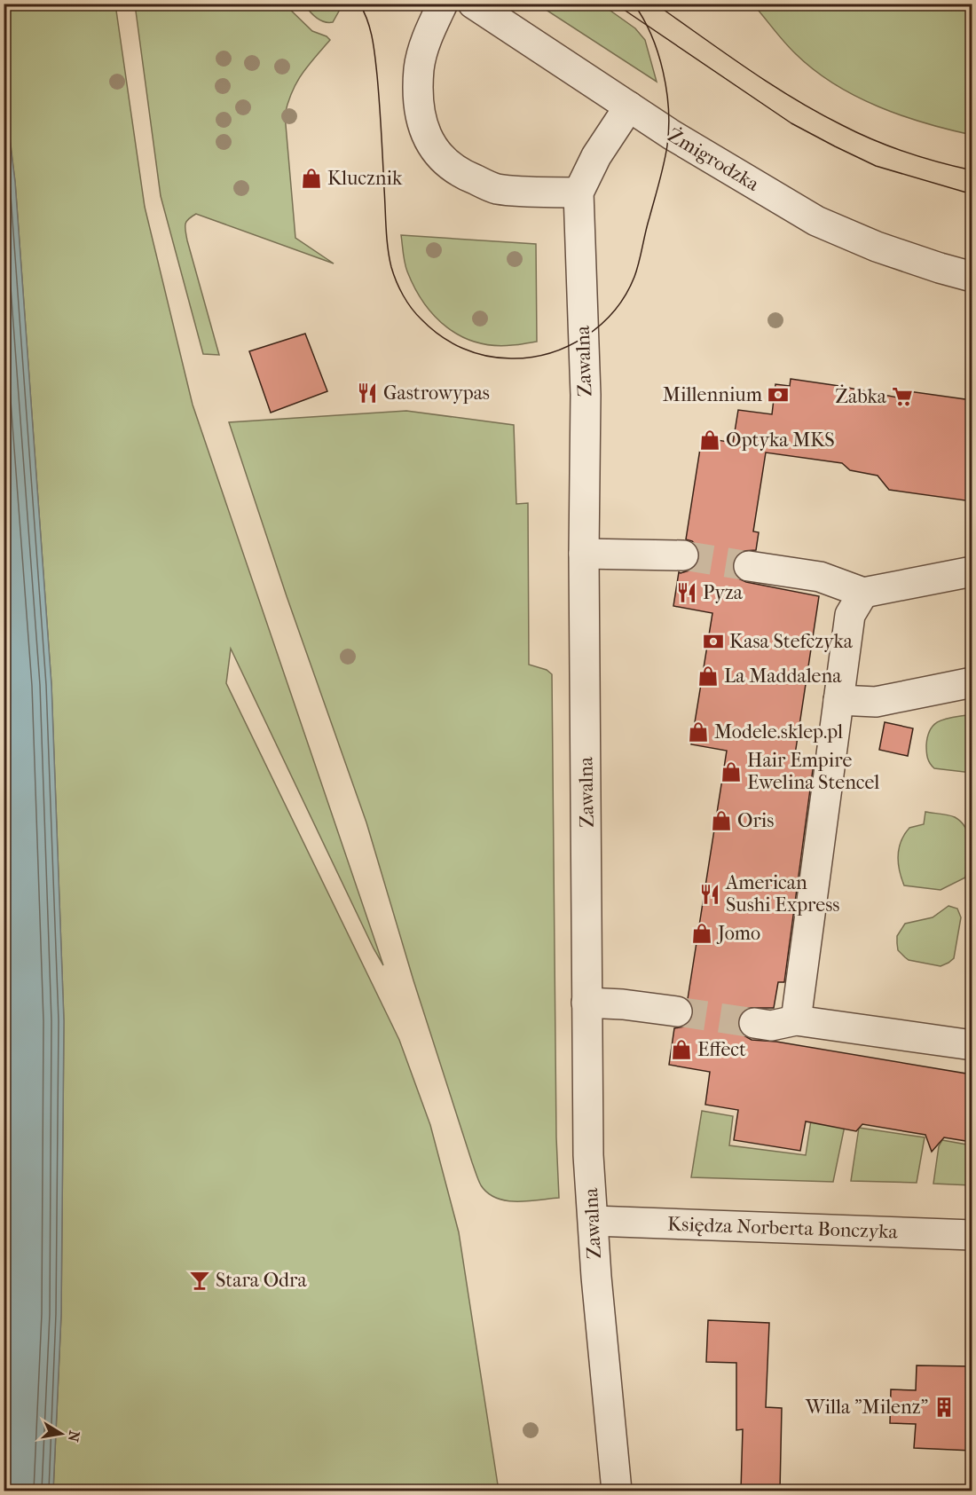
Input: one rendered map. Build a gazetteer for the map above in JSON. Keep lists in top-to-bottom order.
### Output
{
  "streets": {
    "street": ["Żmigrodzka", "Zawalna", "Księdza Norberta Bonczyka"]
  },
  "crossings": [
    ["Żmigrodzka", "Zawalna"],
    ["Zawalna", "Księdza Norberta Bonczyka"]
  ],
  "places": {
    "shop": [
      "Klucznik",
      "Optyka MKS",
      "La Maddalena",
      "Modele.sklep.pl",
      "Hair Empire Ewelina Stencel",
      "Oris",
      "Jomo",
      "Effect"
    ],
    "restaurant": ["Gastrowypas", "Pyza", "American Sushi Express"],
    "bank": ["Millennium", "Kasa Stefczyka"],
    "supermarket": ["Żabka"],
    "bar": ["Stara Odra"],
    "building": ["Willa \"Milenz\""]
  },
  "north": "right"
}
